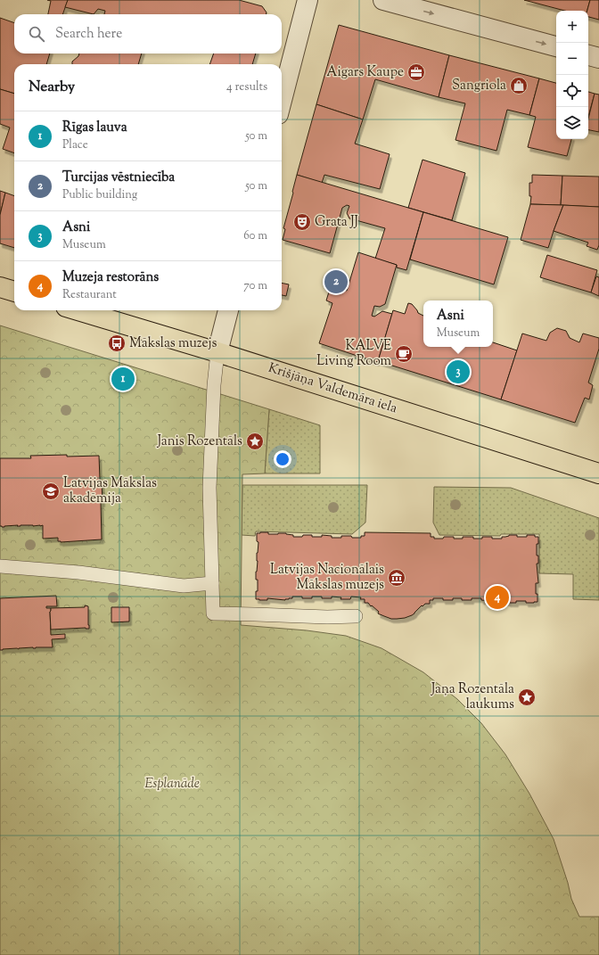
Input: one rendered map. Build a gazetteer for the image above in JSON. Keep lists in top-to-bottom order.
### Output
{
  "streets": {
    "main road": ["Krišjāņa Valdemāra iela"]
  },
  "parks": ["Esplanāde"],
  "places": {
    "office": ["Aigars Kaupe"],
    "shop": ["Sangriola"],
    "theatre": ["Grata JJ"],
    "bus stop": ["Mākslas muzejs"],
    "cafe": ["KALVE Living Room"],
    "place": ["Janis Rozentāls", "Jaņa Rozentāla laukums"],
    "school or university": ["Latvijas Mākslas akadēmija"],
    "museum": ["Latvijas Nacionālais Mākslas muzejs"]
  },
  "page": {
    "map_buttons": ["+", "−"],
    "search": "Search here",
    "heading": ["Nearby", "4 results"],
    "list": [
      {
        "mark": "1",
        "name": "Rīgas lauva",
        "note": "Place",
        "value": "50 m"
      },
      {
        "mark": "2",
        "name": "Turcijas vēstniecība",
        "note": "Public building",
        "value": "50 m"
      },
      {
        "mark": "3",
        "name": "Asni",
        "note": "Museum",
        "value": "60 m"
      },
      {
        "mark": "4",
        "name": "Muzeja restorāns",
        "note": "Restaurant",
        "value": "70 m"
      }
    ],
    "pins": [
      "2",
      "3",
      "1",
      "4"
    ],
    "popup": ["Asni", "Museum"]
  }
}
